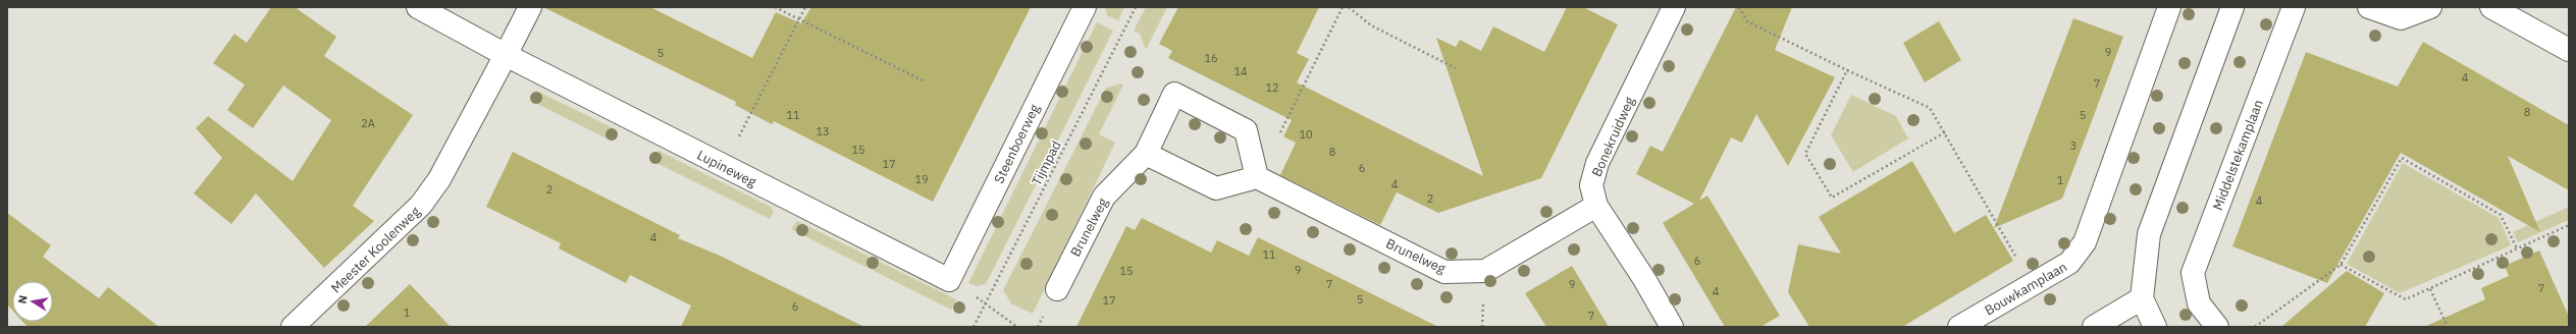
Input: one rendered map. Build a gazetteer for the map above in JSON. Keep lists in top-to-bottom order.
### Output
{
  "streets": {
    "street": [
      "Bonekruidweg",
      "Steenboerweg",
      "Middelstekamplaan",
      "Lupineweg",
      "Brunelweg",
      "Meester Koolenweg",
      "Bouwkamplaan"
    ],
    "path": ["Tijmpad"]
  },
  "crossings": [
    ["Bonekruidweg", "Brunelweg"],
    ["Steenboerweg", "Lupineweg"],
    ["Lupineweg", "Meester Koolenweg"]
  ],
  "house_numbers": [
    "9",
    "5",
    "16",
    "14",
    "4",
    "7",
    "12",
    "8",
    "11",
    "5",
    "2A",
    "13",
    "10",
    "3",
    "15",
    "8",
    "17",
    "6",
    "19",
    "1",
    "4",
    "2",
    "2",
    "4",
    "4",
    "11",
    "6",
    "9",
    "15",
    "7",
    "9",
    "7",
    "4",
    "5",
    "17",
    "6",
    "1",
    "7"
  ],
  "north": "left"
}
